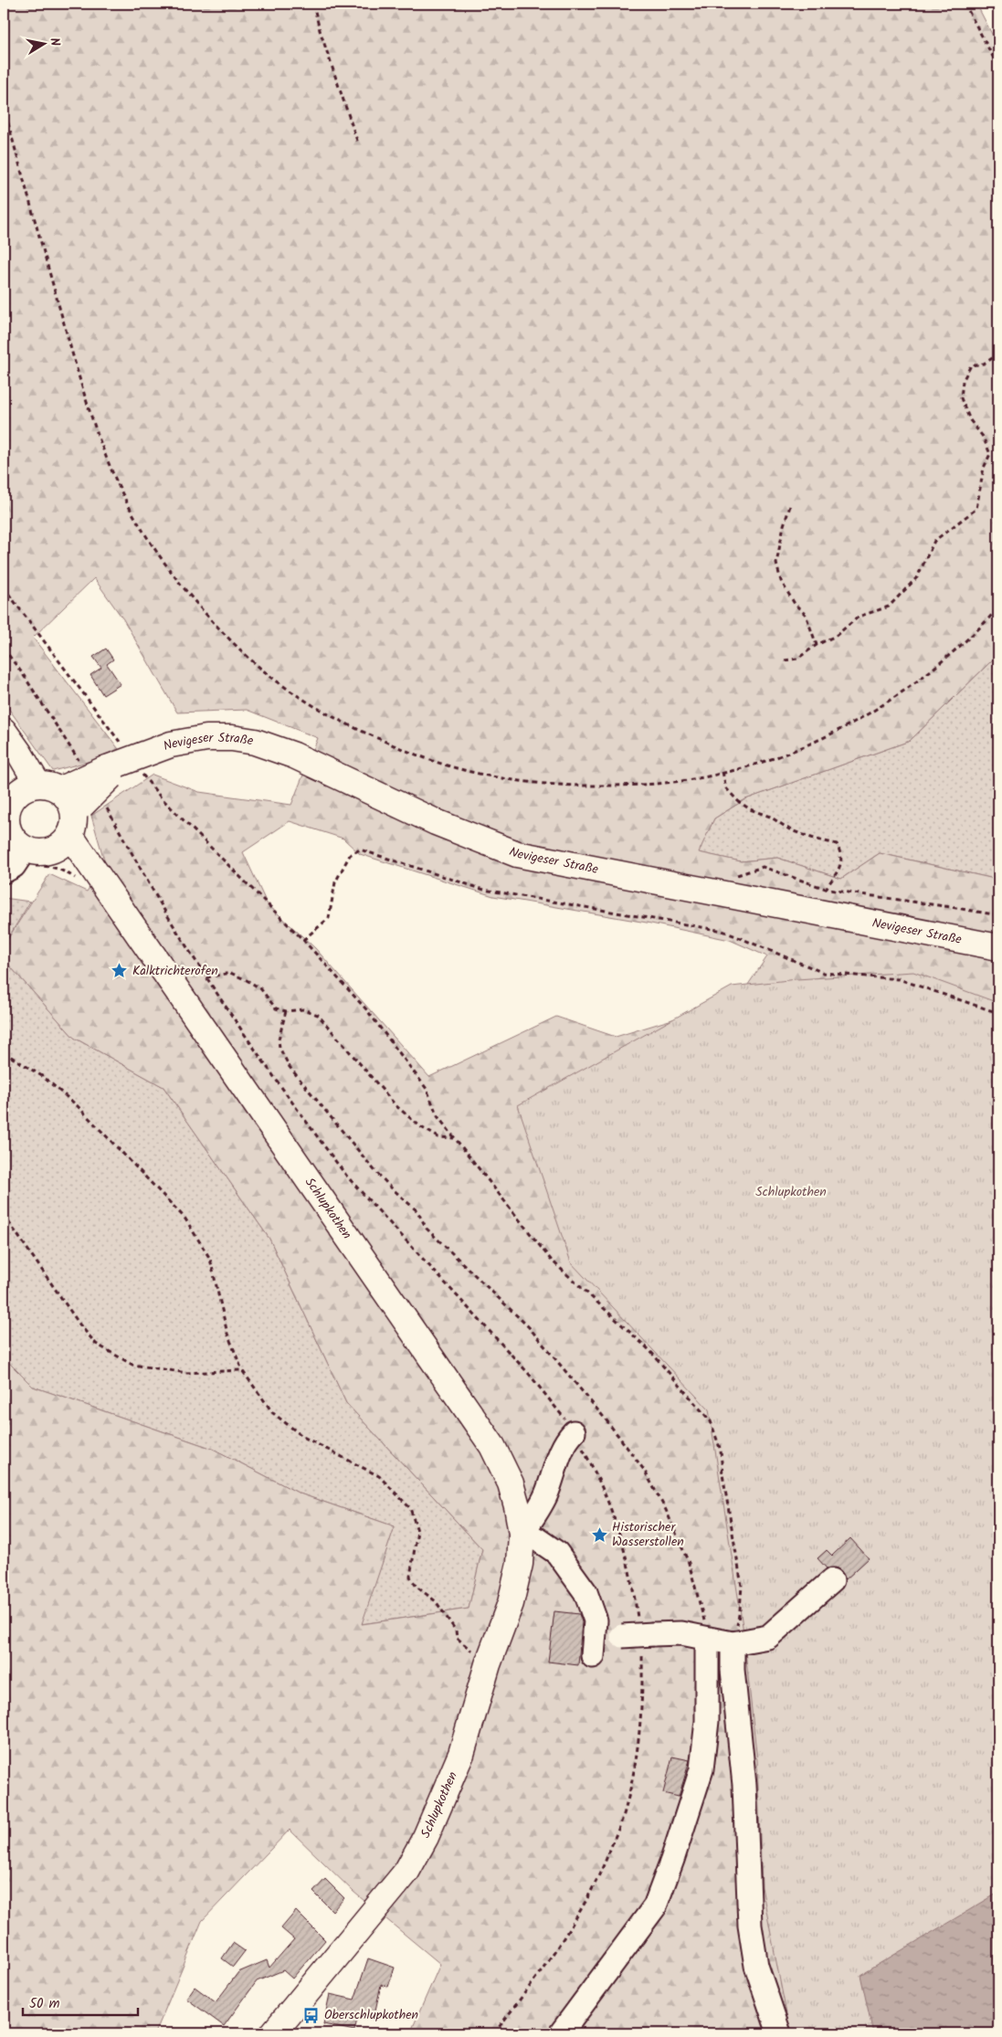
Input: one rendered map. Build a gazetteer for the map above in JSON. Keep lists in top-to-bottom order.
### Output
{
  "streets": {
    "main road": ["Nevigeser Straße", "Schlupkothen"]
  },
  "crossings": [
    ["Nevigeser Straße", "Schlupkothen"]
  ],
  "parks": ["Schlupkothen"],
  "places": {
    "place": ["Kalktrichterofen", "Historischer Wasserstollen"],
    "bus stop": ["Oberschlupkothen"]
  },
  "scale_bar": "50 m",
  "north": "right"
}
